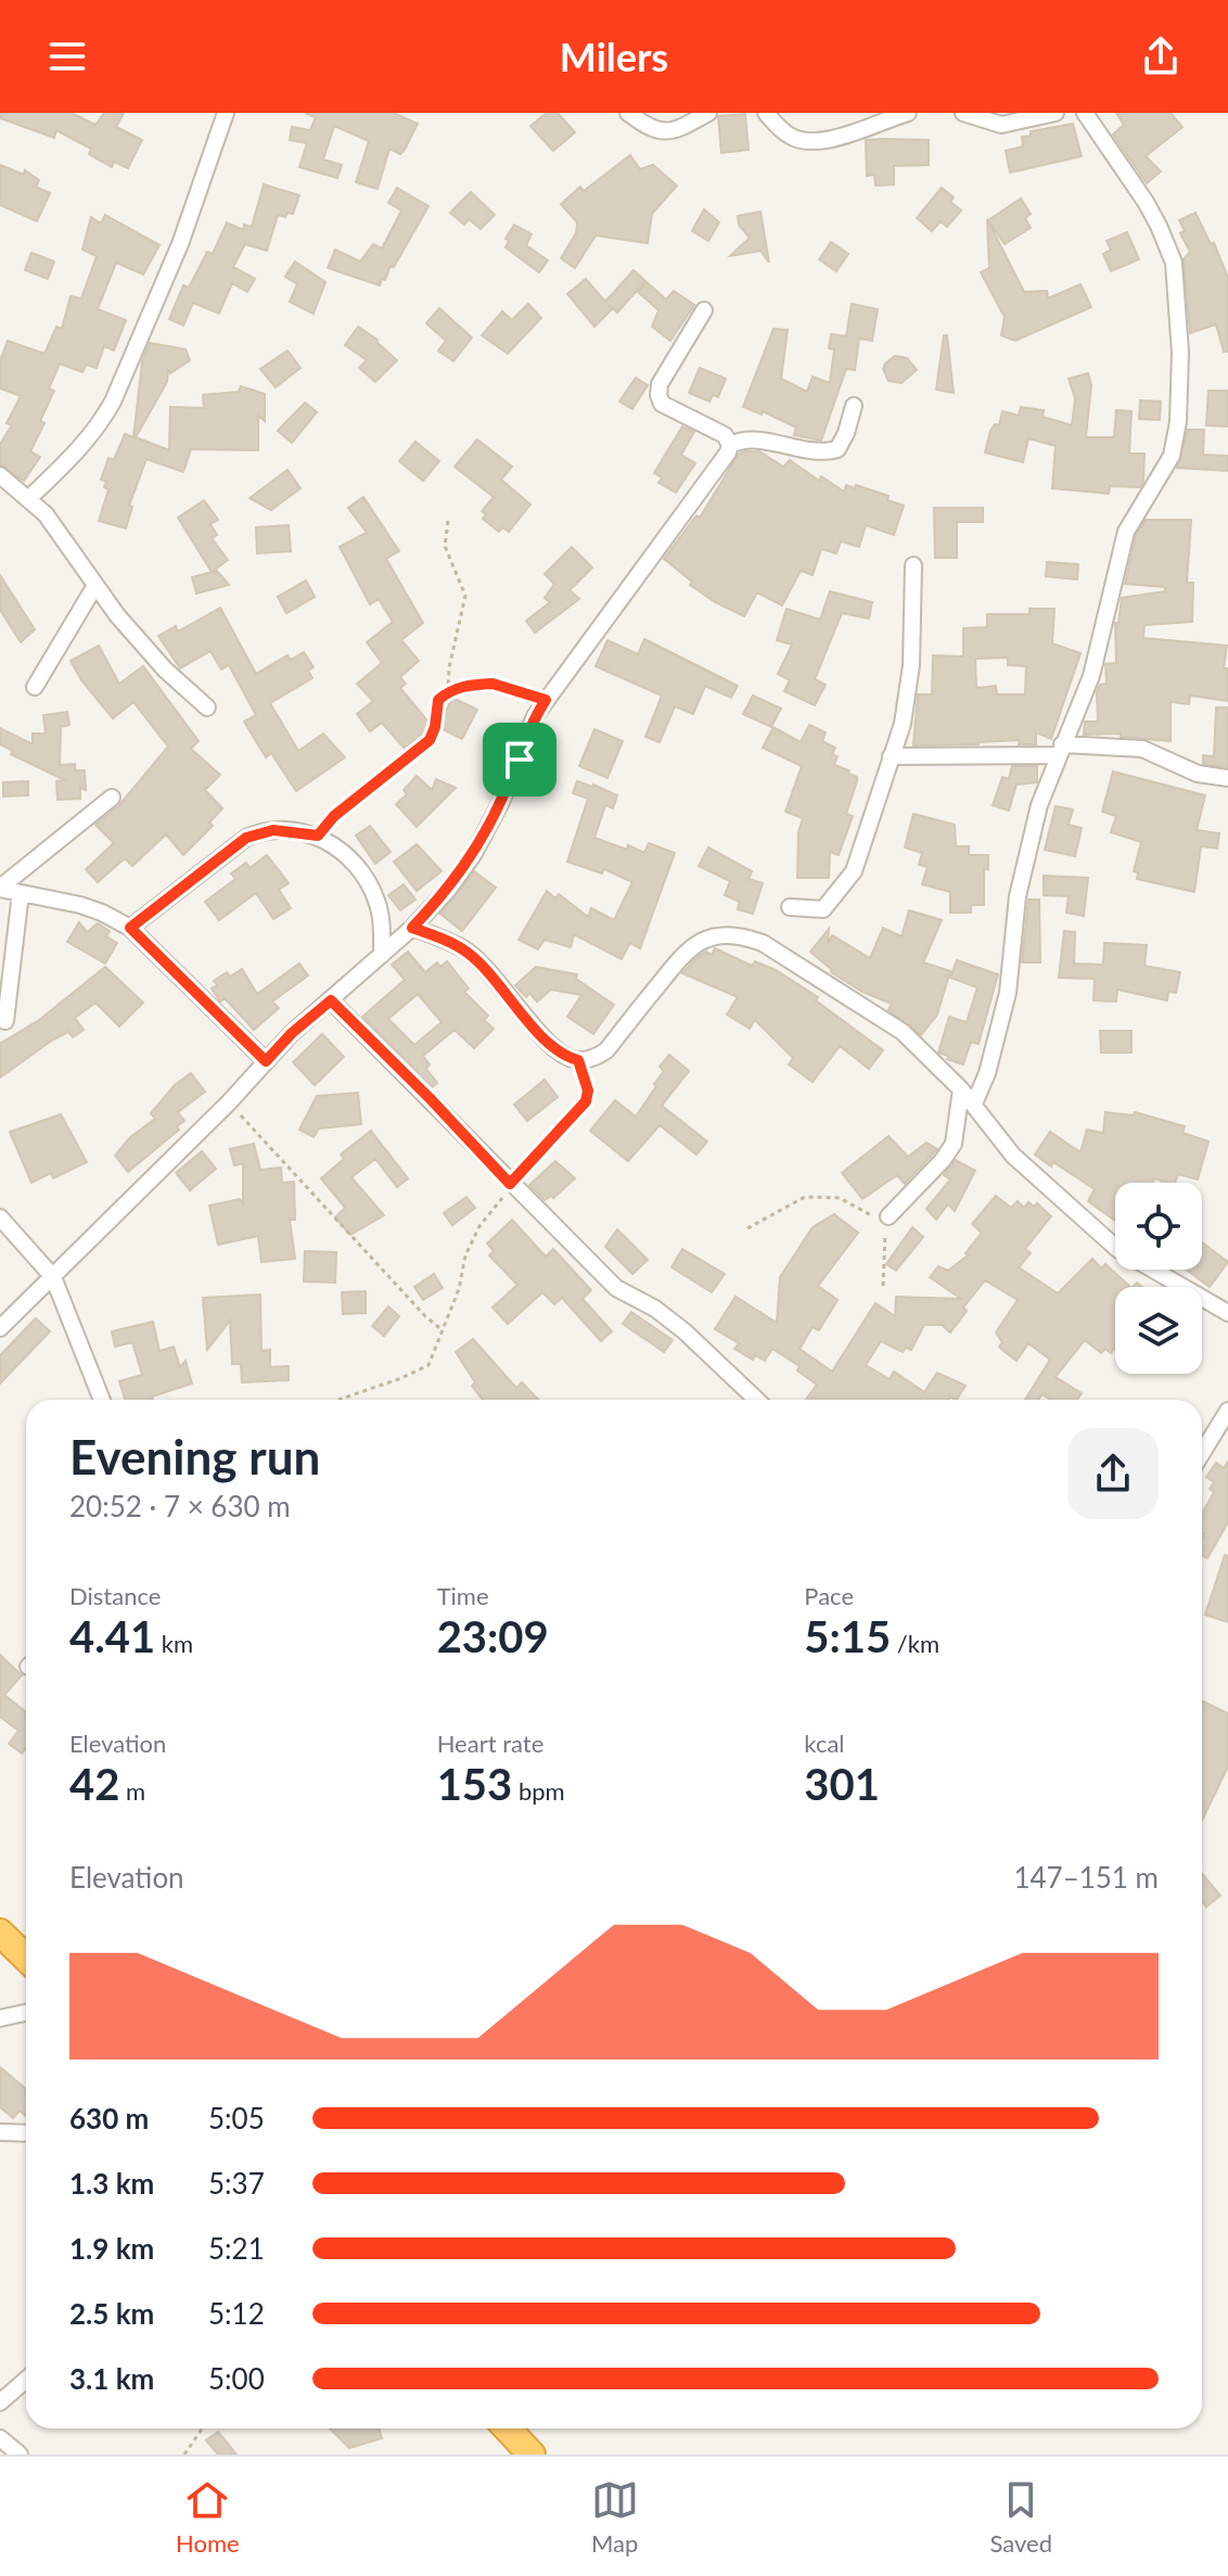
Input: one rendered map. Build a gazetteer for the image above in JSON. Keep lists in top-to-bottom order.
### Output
{
  "page": {
    "header": "Milers",
    "heading": ["Evening run", "20:52 · 7 × 630 m"],
    "stats": [
      ["Distance", "4.41 km"],
      ["Time", "23:09"],
      ["Pace", "5:15 /km"],
      ["Elevation", "42 m"],
      ["Heart rate", "153 bpm"],
      ["kcal", "301"]
    ],
    "chart": ["Elevation", "147–151 m"],
    "list": [
      {
        "name": "630 m",
        "note": "5:05"
      },
      {
        "name": "1.3 km",
        "note": "5:37"
      },
      {
        "name": "1.9 km",
        "note": "5:21"
      },
      {
        "name": "2.5 km",
        "note": "5:12"
      },
      {
        "name": "3.1 km",
        "note": "5:00"
      }
    ],
    "tabs": ["Home", "Map", "Saved"]
  }
}
